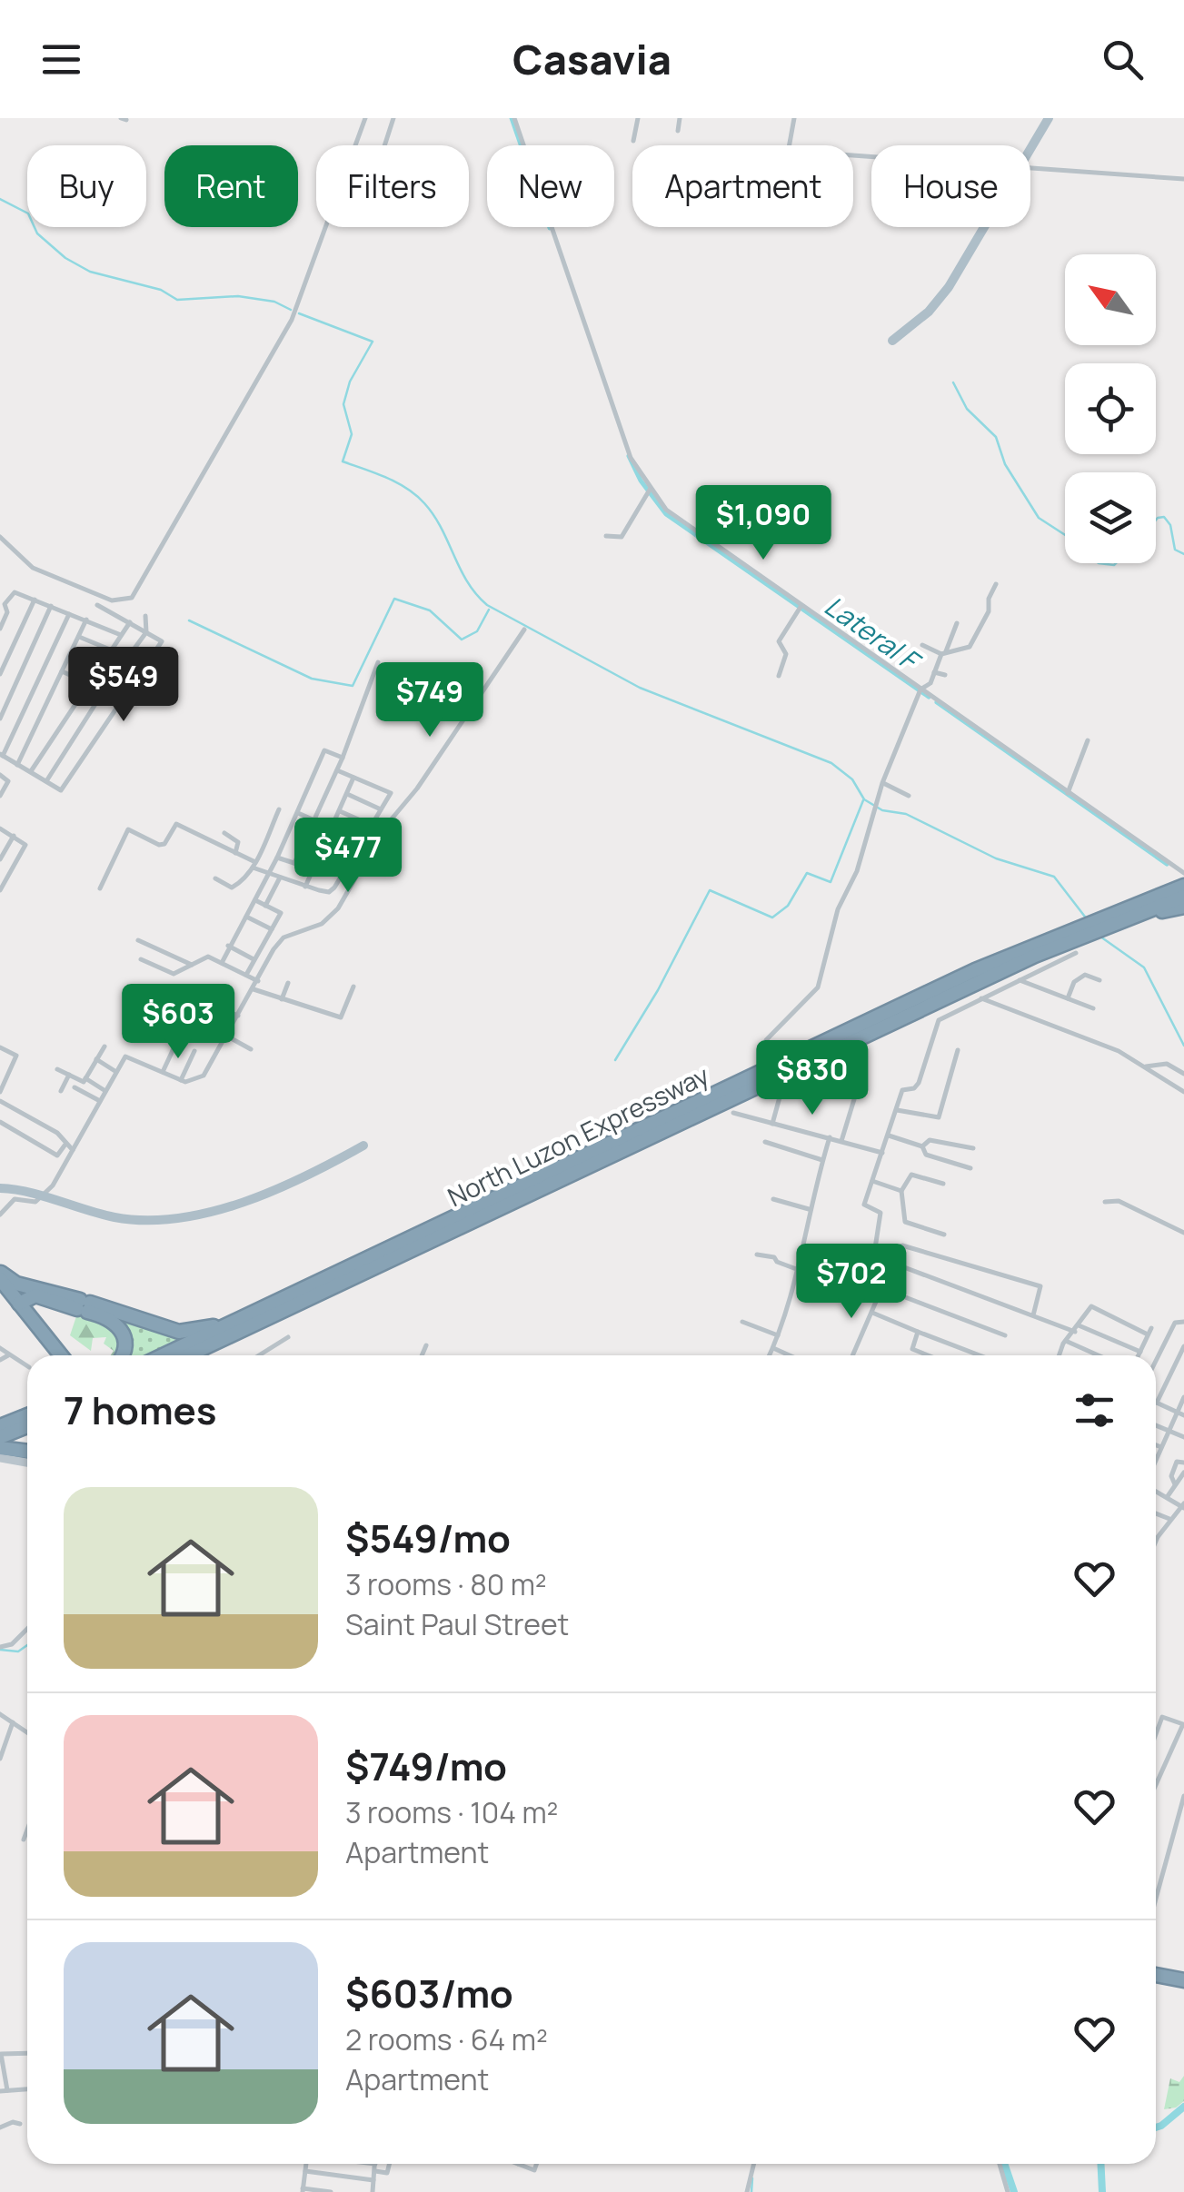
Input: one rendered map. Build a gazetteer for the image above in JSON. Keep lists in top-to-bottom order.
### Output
{
  "streets": {
    "highway": ["North Luzon Expressway"]
  },
  "water": ["Lateral F"],
  "north": "top left",
  "page": {
    "header": "Casavia",
    "chip": [
      "Buy",
      "Rent",
      "Filters",
      "New",
      "Apartment",
      "House"
    ],
    "price": [
      "$1,090",
      "$549",
      "$749",
      "$477",
      "$603",
      "$830",
      "$702"
    ],
    "heading": "7 homes",
    "list": [
      {
        "name": "$549/mo",
        "note": "3 rooms · 80 m² · Saint Paul Street"
      },
      {
        "name": "$749/mo",
        "note": "3 rooms · 104 m² · Apartment"
      },
      {
        "name": "$603/mo",
        "note": "2 rooms · 64 m² · Apartment"
      }
    ]
  }
}
